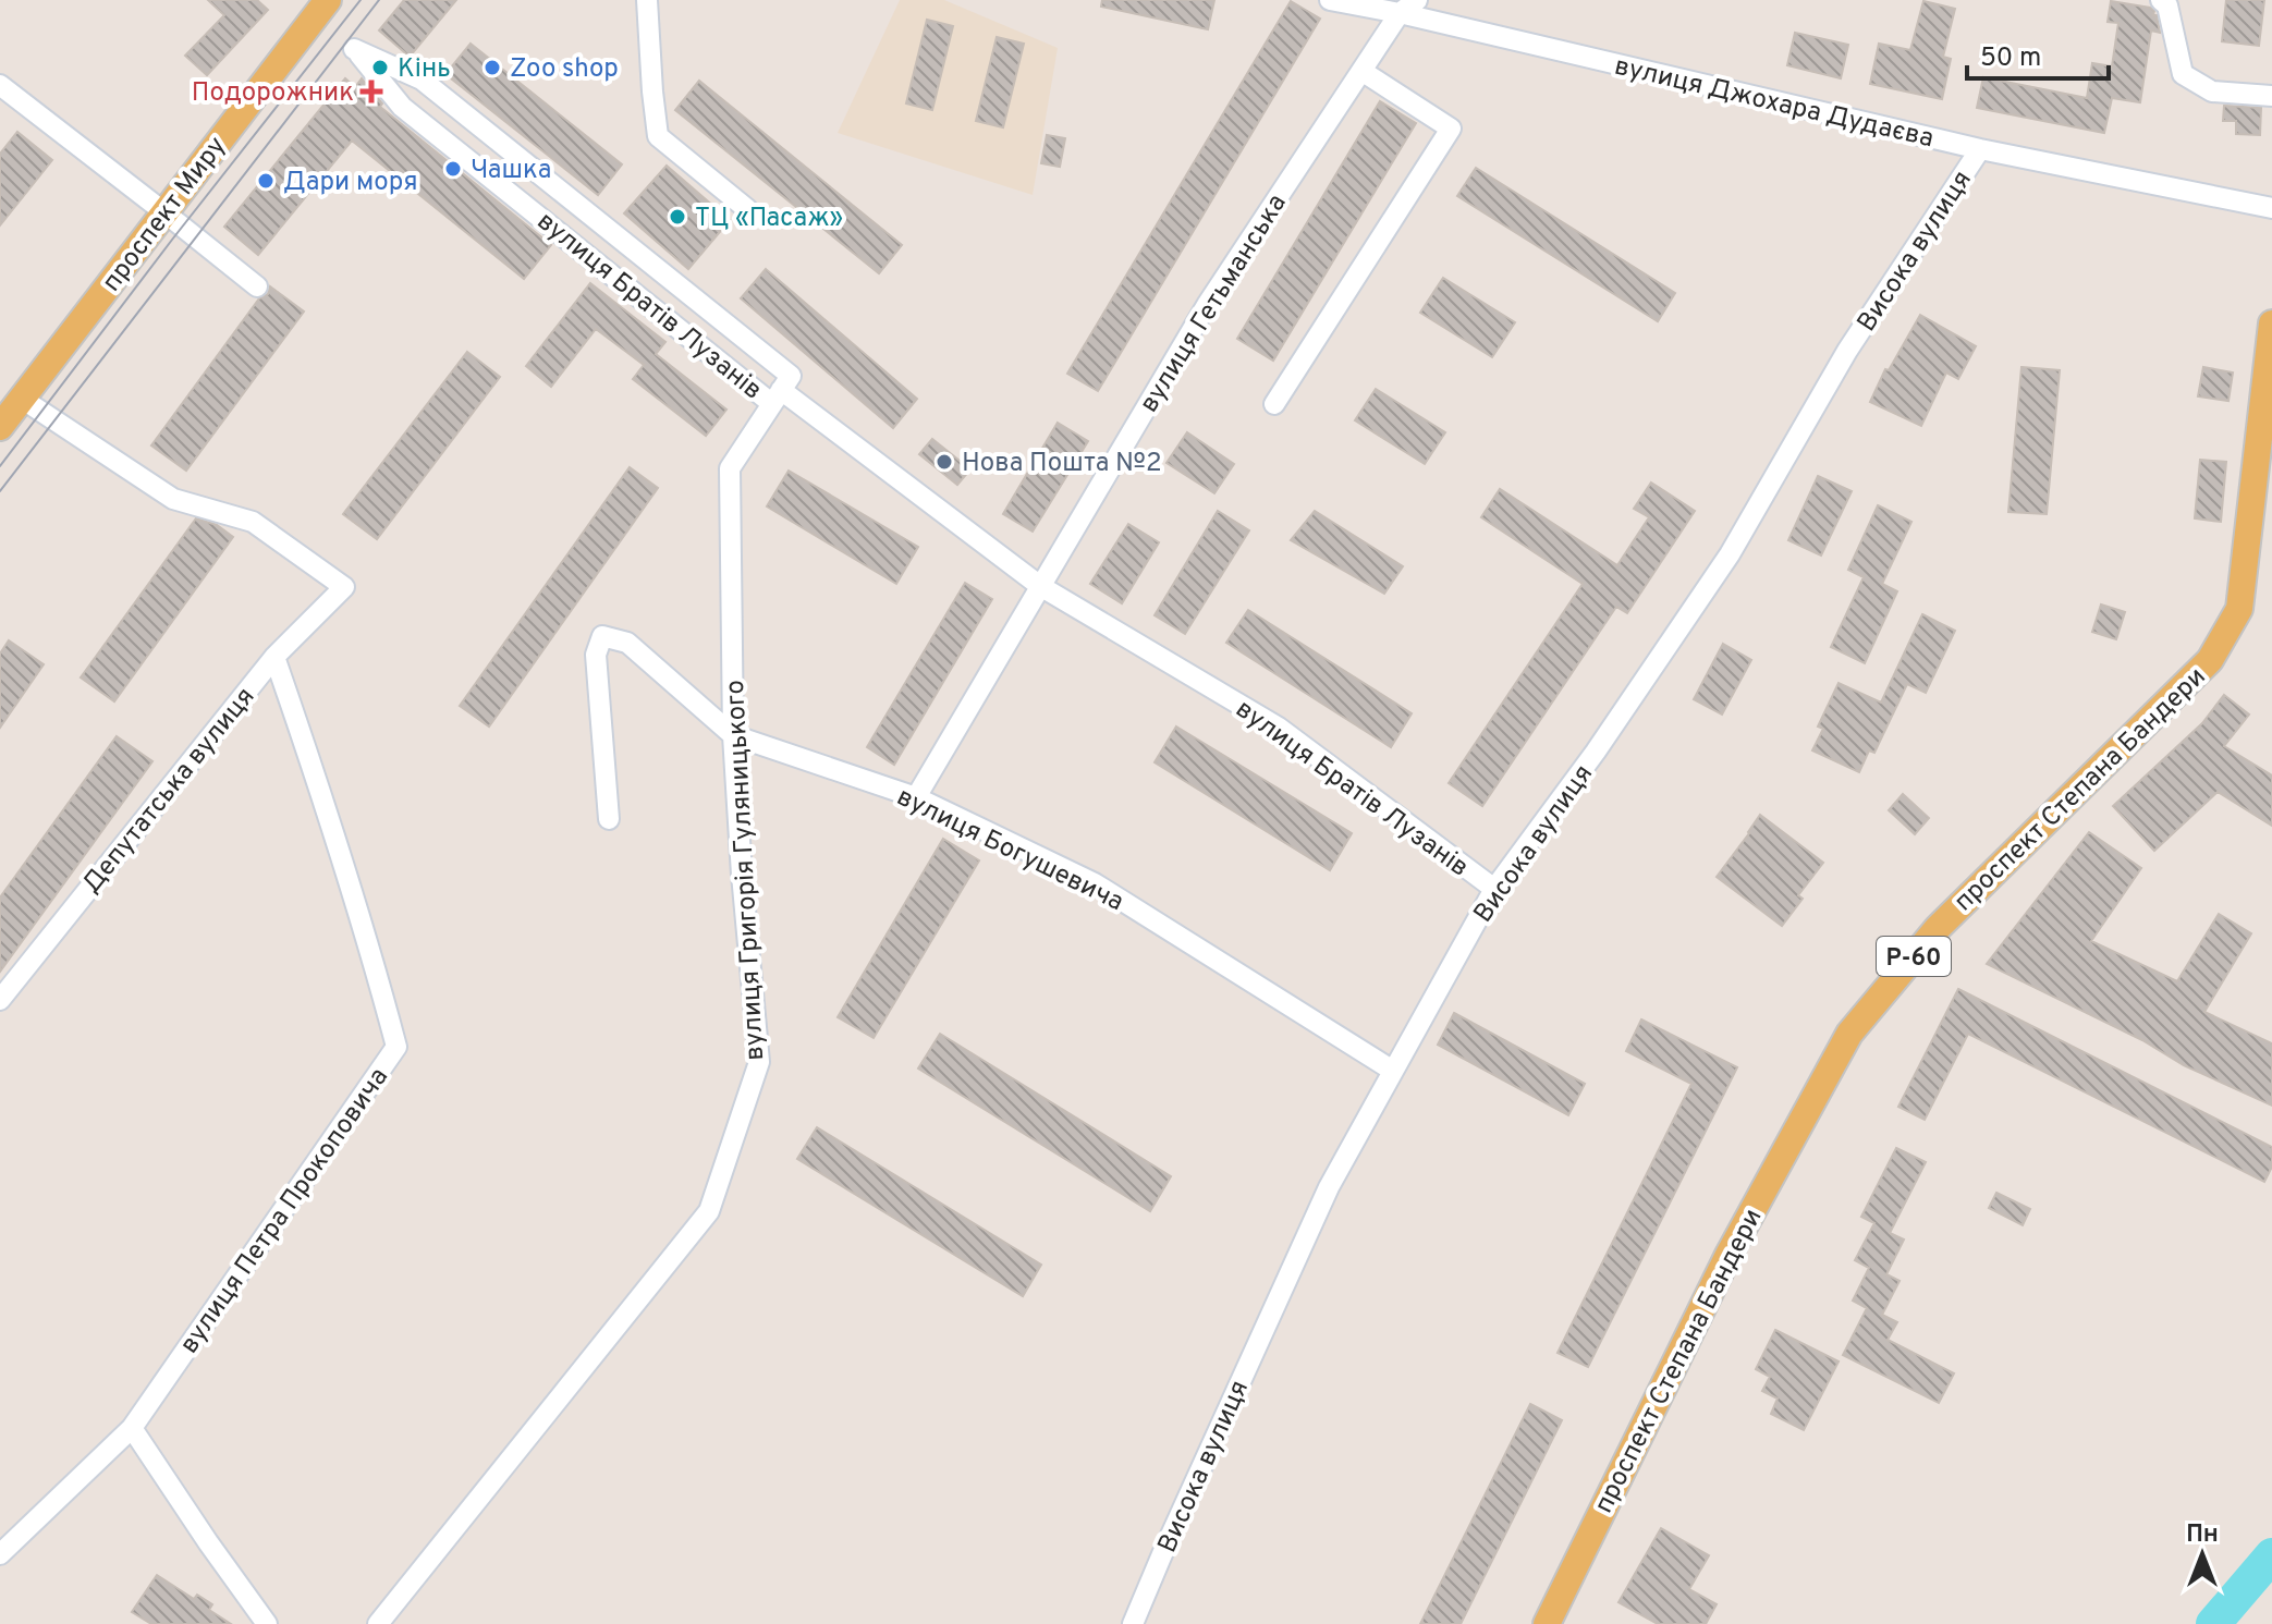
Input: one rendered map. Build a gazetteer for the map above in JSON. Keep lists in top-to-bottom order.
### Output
{
  "streets": {
    "main road": ["проспект Миру", "проспект Степана Бандери", "Р-60"],
    "street": [
      "вулиця Джохара Дудаєва",
      "Висока вулиця",
      "вулиця Гетьманська",
      "вулиця Братів Лузанів",
      "Депутатська вулиця",
      "вулиця Богушевича",
      "вулиця Григорія Гуляницького",
      "вулиця Петра Прокоповича"
    ]
  },
  "crossings": [
    ["вулиця Джохара Дудаєва", "Висока вулиця"],
    ["вулиця Джохара Дудаєва", "вулиця Гетьманська"],
    ["проспект Миру", "Депутатська вулиця"],
    ["Висока вулиця", "вулиця Братів Лузанів"],
    ["Висока вулиця", "вулиця Богушевича"],
    ["вулиця Гетьманська", "вулиця Братів Лузанів"],
    ["вулиця Гетьманська", "вулиця Богушевича"],
    ["вулиця Братів Лузанів", "вулиця Григорія Гуляницького"],
    ["Депутатська вулиця", "вулиця Петра Прокоповича"],
    ["вулиця Богушевича", "вулиця Григорія Гуляницького"]
  ],
  "places": {
    "other": [
      "Кінь",
      "Zoo shop",
      "Чашка",
      "Дари моря",
      "ТЦ «Пасаж»",
      "Нова Пошта №2"
    ],
    "health": ["Подорожник"]
  },
  "scale_bar": "50 m",
  "north": "top"
}
